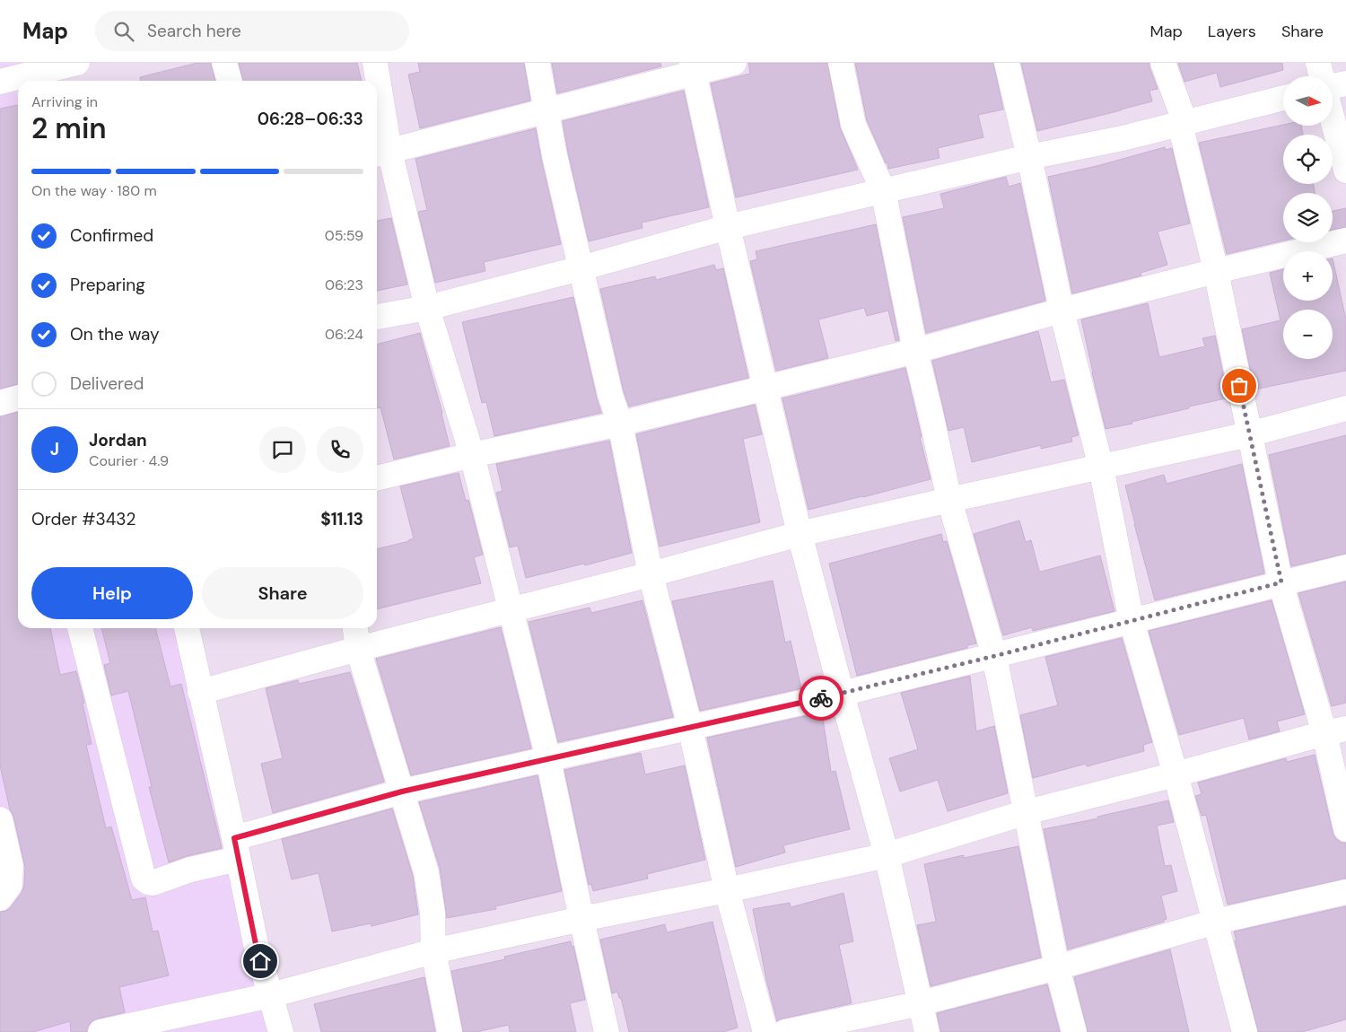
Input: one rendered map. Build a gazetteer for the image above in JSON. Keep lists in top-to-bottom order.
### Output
{
  "north": "right",
  "page": {
    "header": "Map",
    "search": "Search here",
    "nav": ["Map", "Layers", "Share"],
    "map_buttons": ["+", "−"],
    "heading": ["2 min", "Arriving in", "06:28–06:33"],
    "panel": [
      "Jordan",
      "Courier · 4.9",
      "Order #3432",
      "$11.13"
    ],
    "bar": "On the way · 180 m",
    "list": [
      ["Confirmed", "05:59"],
      ["Preparing", "06:23"],
      ["On the way", "06:24"],
      "Delivered"
    ],
    "round": "J",
    "buttons": ["Help", "Share"]
  }
}
